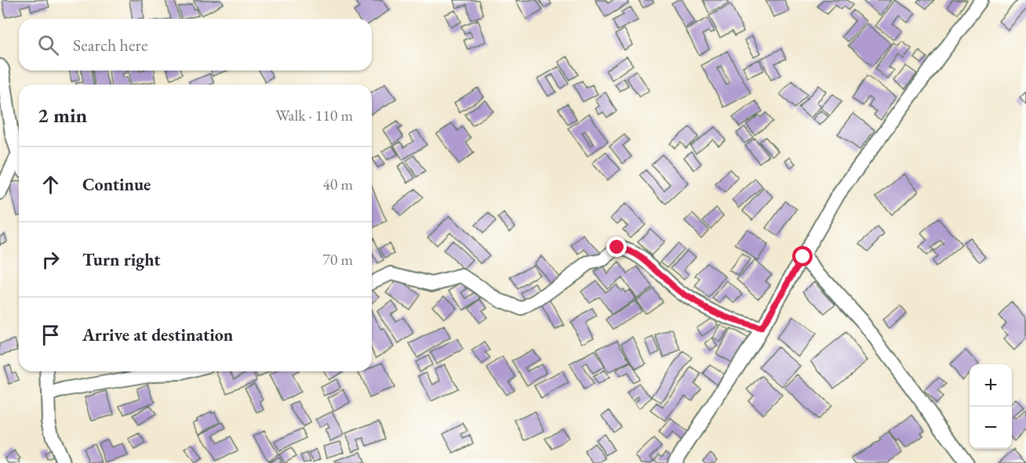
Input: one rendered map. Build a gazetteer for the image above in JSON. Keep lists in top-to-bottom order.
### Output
{
  "page": {
    "search": "Search here",
    "heading": ["2 min", "Walk · 110 m"],
    "list": [
      ["Continue", "40 m"],
      ["Turn right", "70 m"],
      "Arrive at destination"
    ],
    "map_buttons": ["+", "−"]
  }
}
